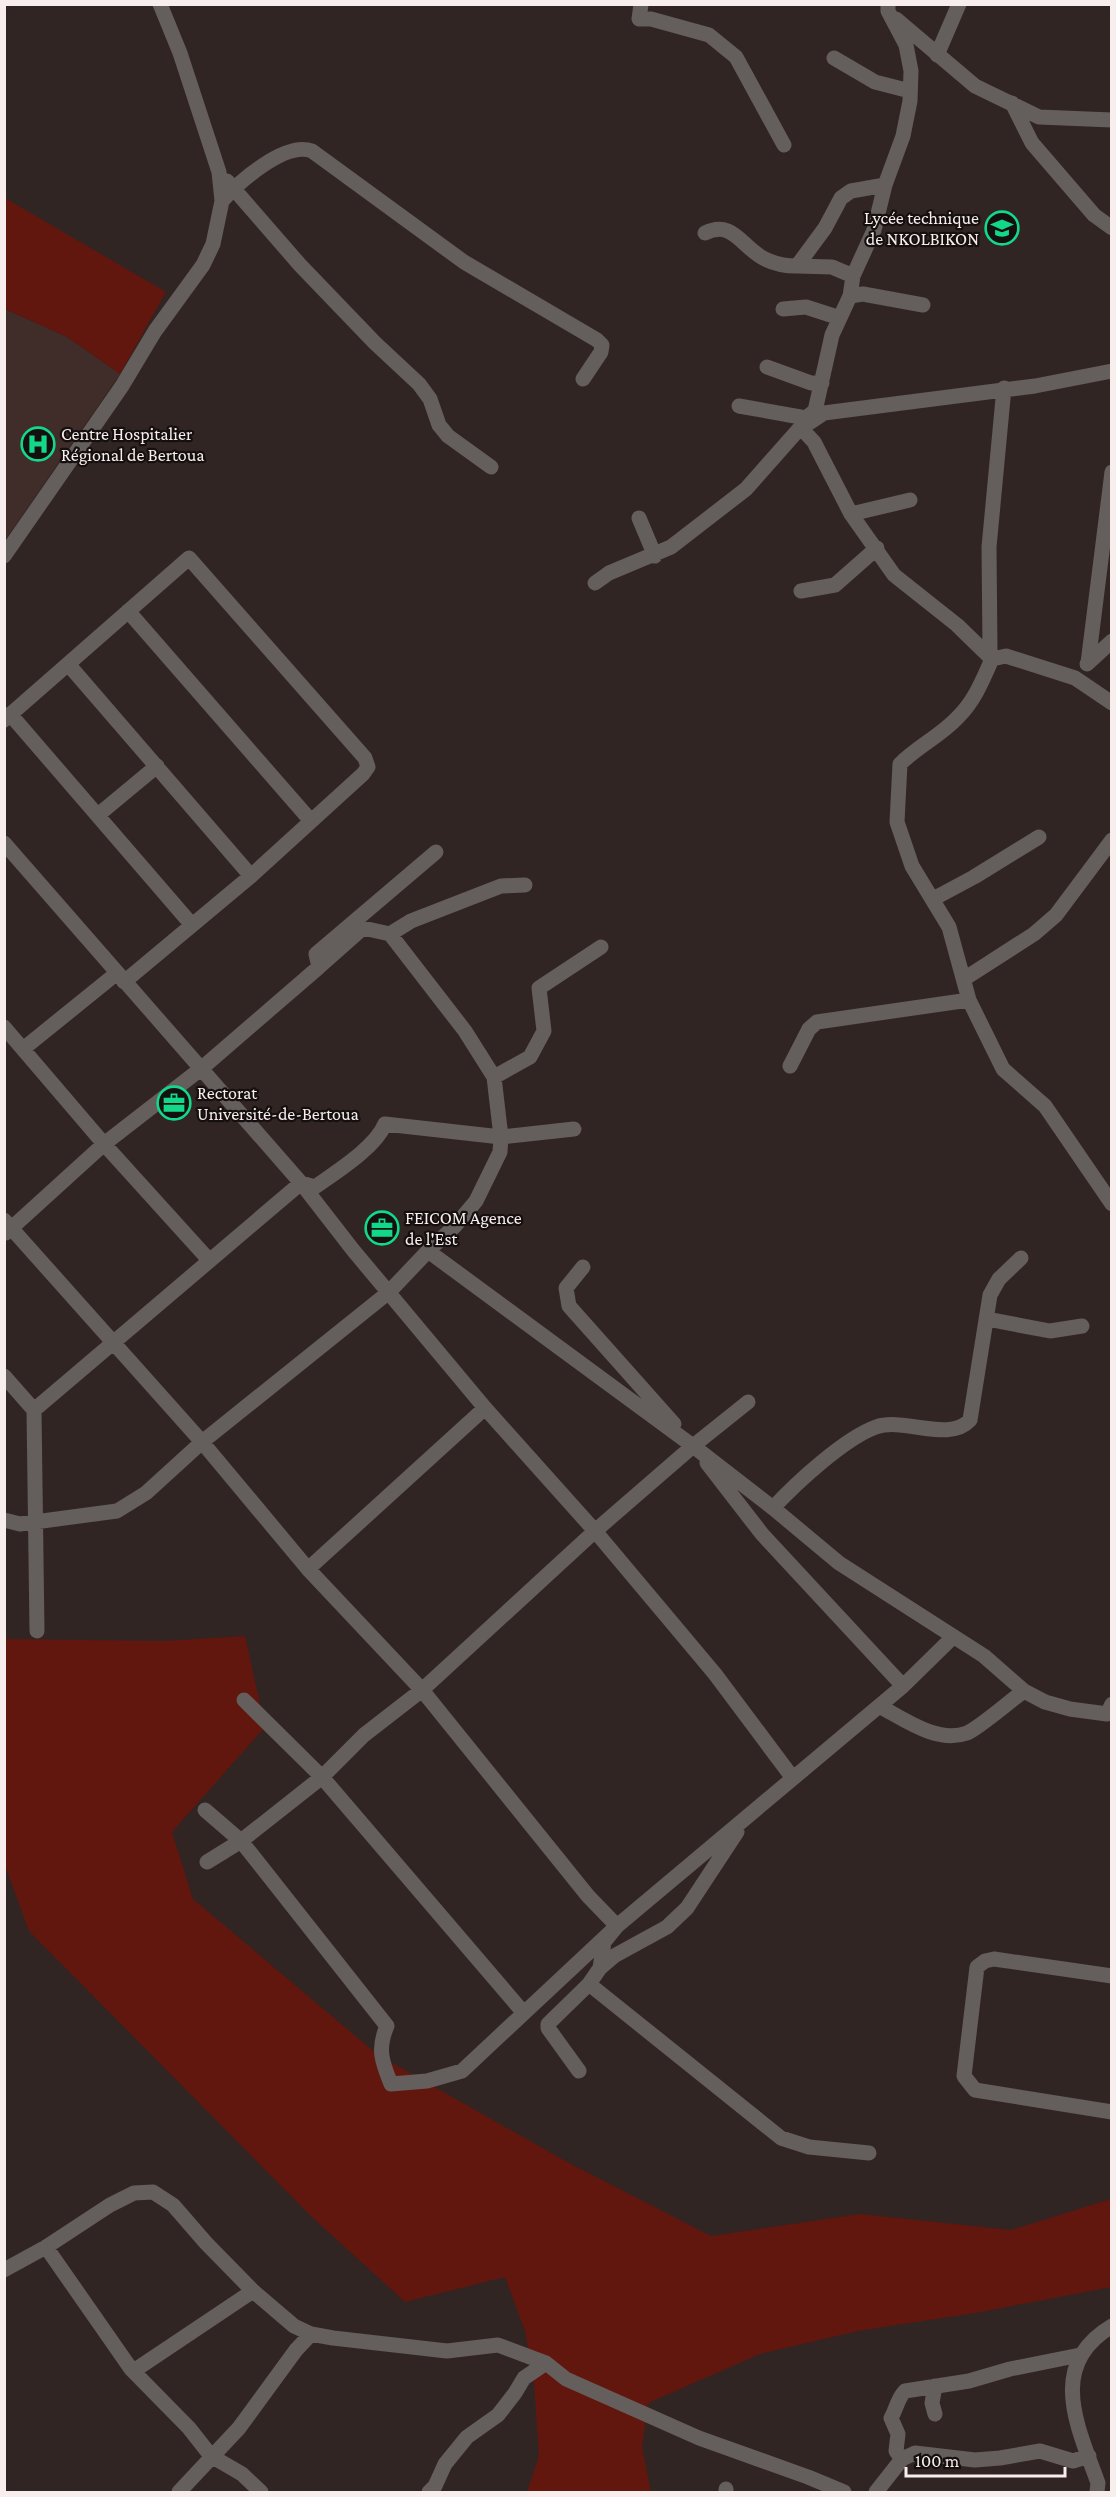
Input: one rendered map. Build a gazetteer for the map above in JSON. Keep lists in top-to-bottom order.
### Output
{
  "places": {
    "school or university": ["Lycée technique de NKOLBIKON"],
    "hospital": ["Centre Hospitalier Régional de Bertoua"],
    "office": ["Rectorat Université-de-Bertoua", "FEICOM Agence de l'Est"]
  },
  "scale_bar": "100 m"
}
